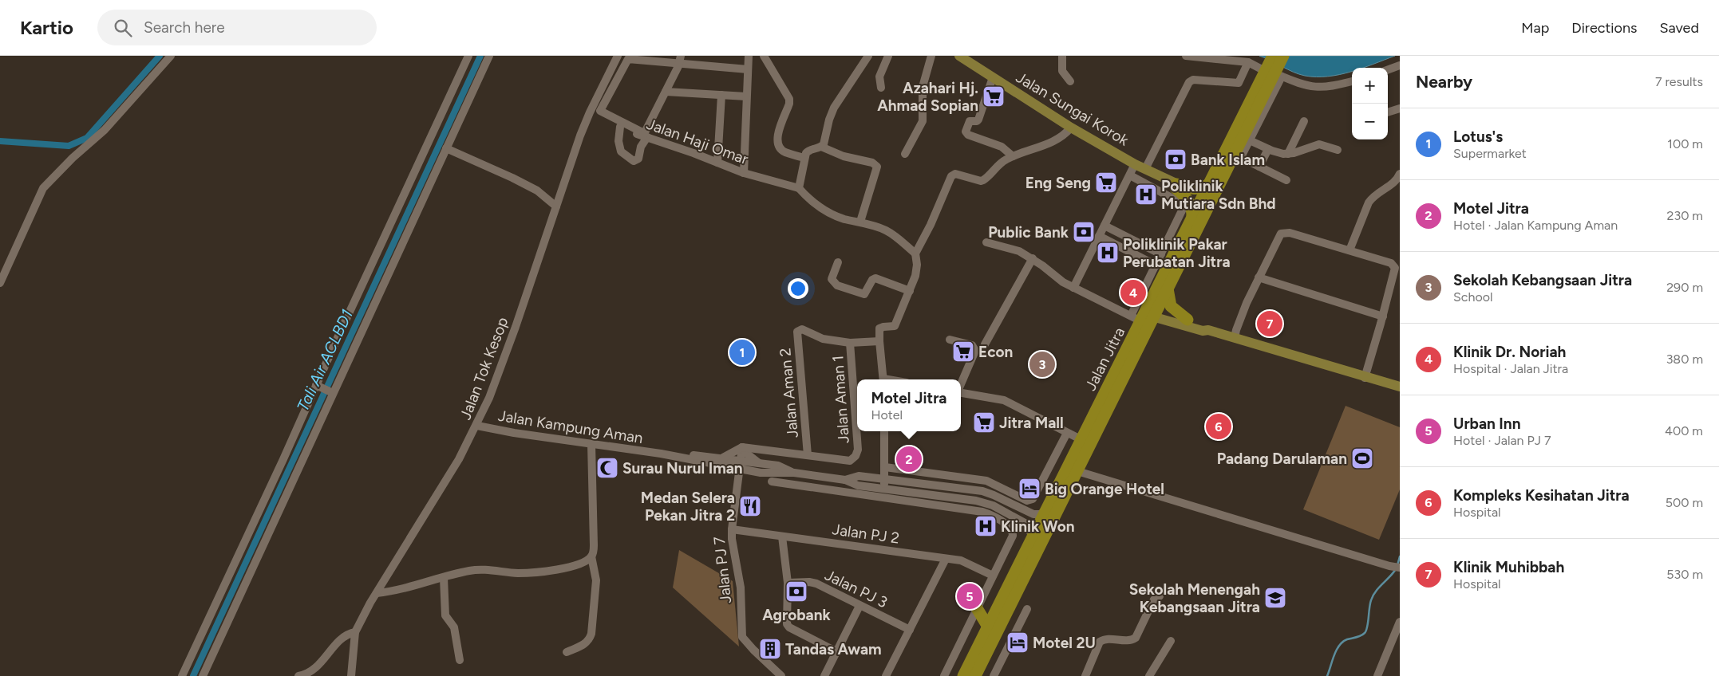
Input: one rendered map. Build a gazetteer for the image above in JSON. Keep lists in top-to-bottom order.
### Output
{
  "streets": {
    "highway": ["Jalan Jitra"],
    "main road": ["Jalan Sungai Korok"],
    "street": [
      "Jalan Haji Omar",
      "Jalan Tok Kesop",
      "Jalan Aman 2",
      "Jalan Aman 1",
      "Jalan Kampung Aman",
      "Jalan PJ 2",
      "Jalan PJ 7",
      "Jalan PJ 3"
    ]
  },
  "crossings": [
    ["Jalan Sungai Korok", "Jalan Jitra"],
    ["Jalan Haji Omar", "Jalan Tok Kesop"],
    ["Jalan Jitra", "Jalan Kampung Aman"],
    ["Jalan Tok Kesop", "Jalan Kampung Aman"],
    ["Jalan Aman 2", "Jalan Aman 1"],
    ["Jalan Kampung Aman", "Jalan PJ 7"],
    ["Jalan PJ 2", "Jalan PJ 7"]
  ],
  "water": ["Tali Air ACLBD1"],
  "places": {
    "supermarket": [
      "Azahari Hj. Ahmad Sopian",
      "Eng Seng",
      "Econ",
      "Jitra Mall"
    ],
    "bank": ["Bank Islam", "Public Bank", "Agrobank"],
    "hospital": ["Poliklinik Mutiara Sdn Bhd", "Poliklinik Pakar Perubatan Jitra", "Klinik Won"],
    "sports": ["Padang Darulaman"],
    "mosque": ["Surau Nurul Iman"],
    "hotel": ["Big Orange Hotel", "Motel 2U"],
    "restaurant": ["Medan Selera Pekan Jitra 2"],
    "school or university": ["Sekolah Menengah Kebangsaan Jitra"],
    "building": ["Tandas Awam"]
  },
  "page": {
    "header": "Kartio",
    "search": "Search here",
    "nav": ["Map", "Directions", "Saved"],
    "heading": ["Nearby", "7 results"],
    "map_buttons": ["+", "−"],
    "list": [
      {
        "mark": "1",
        "name": "Lotus's",
        "note": "Supermarket",
        "value": "100 m"
      },
      {
        "mark": "2",
        "name": "Motel Jitra",
        "note": "Hotel · Jalan Kampung Aman",
        "value": "230 m"
      },
      {
        "mark": "3",
        "name": "Sekolah Kebangsaan Jitra",
        "note": "School",
        "value": "290 m"
      },
      {
        "mark": "4",
        "name": "Klinik Dr. Noriah",
        "note": "Hospital · Jalan Jitra",
        "value": "380 m"
      },
      {
        "mark": "5",
        "name": "Urban Inn",
        "note": "Hotel · Jalan PJ 7",
        "value": "400 m"
      },
      {
        "mark": "6",
        "name": "Kompleks Kesihatan Jitra",
        "note": "Hospital",
        "value": "500 m"
      },
      {
        "mark": "7",
        "name": "Klinik Muhibbah",
        "note": "Hospital",
        "value": "530 m"
      }
    ],
    "pins": [
      "4",
      "7",
      "1",
      "3",
      "6",
      "2",
      "5"
    ],
    "popup": ["Motel Jitra", "Hotel"]
  }
}
